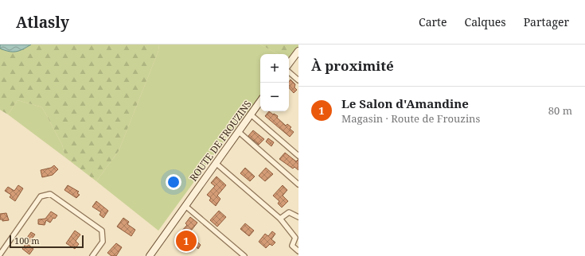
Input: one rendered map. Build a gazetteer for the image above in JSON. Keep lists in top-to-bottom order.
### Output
{
  "streets": {
    "main road": ["ROUTE DE FROUZINS"]
  },
  "scale_bar": "100 m",
  "page": {
    "header": "Atlasly",
    "nav": ["Carte", "Calques", "Partager"],
    "heading": "À proximité",
    "map_buttons": ["+", "−"],
    "list": [
      {
        "mark": "1",
        "name": "Le Salon d'Amandine",
        "note": "Magasin · Route de Frouzins",
        "value": "80 m"
      }
    ],
    "pins": "1",
    "scale": "100 m"
  }
}
